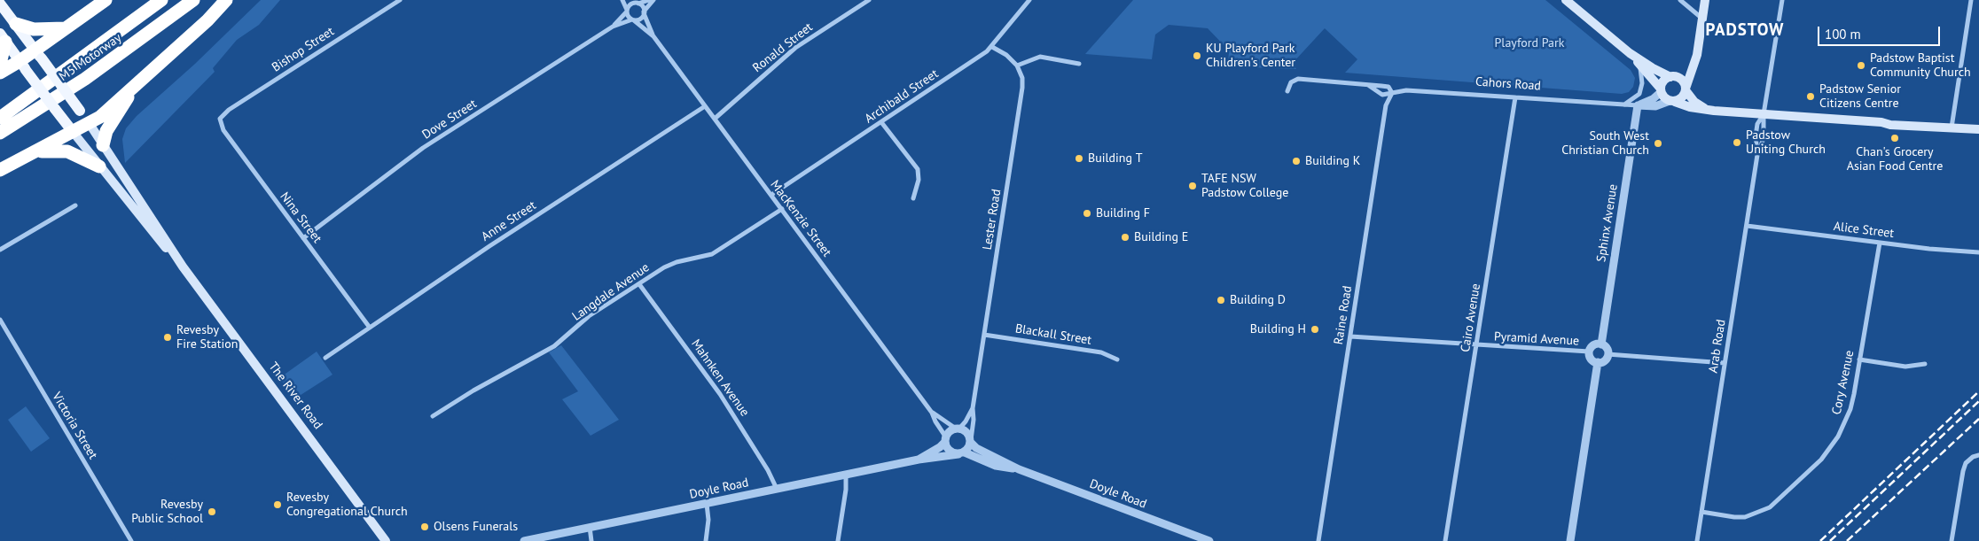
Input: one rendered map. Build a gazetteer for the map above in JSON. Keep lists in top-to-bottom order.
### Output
{
  "streets": {
    "highway": ["M5 Motorway"],
    "main road": ["The River Road"],
    "street": [
      "Ronald Street",
      "Bishop Street",
      "Cahors Road",
      "Archibald Street",
      "Dove Street",
      "Nina Street",
      "MacKenzie Street",
      "Lester Road",
      "Anne Street",
      "Sphinx Avenue",
      "Alice Street",
      "Langdale Avenue",
      "Raine Road",
      "Cairo Avenue",
      "Blackall Street",
      "Pyramid Avenue",
      "Arab Road",
      "Mahnken Avenue",
      "Cory Avenue",
      "Victoria Street",
      "Doyle Road"
    ]
  },
  "crossings": [
    ["Ronald Street", "MacKenzie Street"],
    ["Bishop Street", "Nina Street"],
    ["Cahors Road", "Sphinx Avenue"],
    ["Cahors Road", "Raine Road"],
    ["Cahors Road", "Cairo Avenue"],
    ["Archibald Street", "MacKenzie Street"],
    ["Dove Street", "Nina Street"],
    ["Dove Street", "MacKenzie Street"],
    ["Nina Street", "Anne Street"],
    ["MacKenzie Street", "Lester Road"],
    ["MacKenzie Street", "Anne Street"],
    ["MacKenzie Street", "Langdale Avenue"],
    ["MacKenzie Street", "Doyle Road"],
    ["Lester Road", "Blackall Street"],
    ["Lester Road", "Doyle Road"],
    ["Sphinx Avenue", "Pyramid Avenue"],
    ["Alice Street", "Arab Road"],
    ["Alice Street", "Cory Avenue"],
    ["Langdale Avenue", "Mahnken Avenue"],
    ["Raine Road", "Pyramid Avenue"],
    ["Cairo Avenue", "Pyramid Avenue"],
    ["Arab Road", "Cory Avenue"],
    ["Mahnken Avenue", "Doyle Road"]
  ],
  "districts": ["PADSTOW"],
  "parks": ["Playford Park"],
  "places": [
    "KU Playford Park Children's Center",
    "Padstow Baptist Community Church",
    "Padstow Senior Citizens Centre",
    "Chan's Grocery Asian Food Centre",
    "Padstow Uniting Church",
    "South West Christian Church",
    "Building T",
    "Building K",
    "TAFE NSW Padstow College",
    "Building F",
    "Building E",
    "Building D",
    "Building H",
    "Revesby Fire Station",
    "Revesby Congregational Church",
    "Revesby Public School",
    "Olsens Funerals"
  ],
  "scale_bar": "100 m"
}
